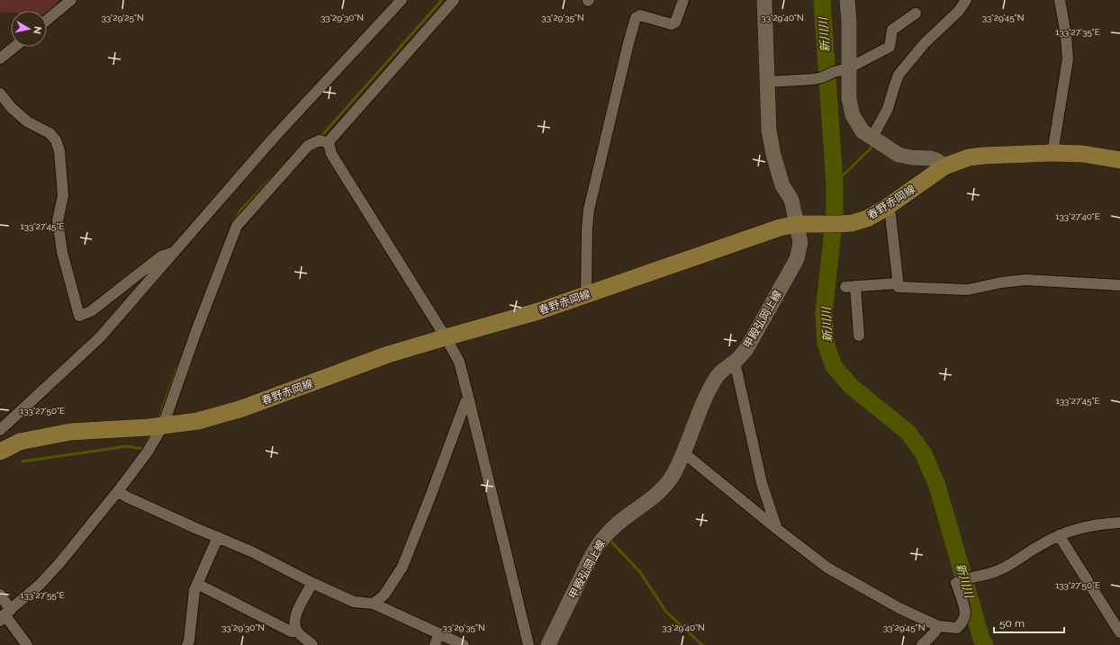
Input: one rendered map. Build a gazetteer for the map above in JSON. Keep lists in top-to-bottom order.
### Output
{
  "streets": {
    "main road": ["春野赤岡線", "甲殿弘岡上線"]
  },
  "crossings": [
    ["春野赤岡線", "甲殿弘岡上線"]
  ],
  "water": ["新川川"],
  "scale_bar": "50 m",
  "north": "right",
  "coordinates": [
    "33°29'25\"N",
    "33°29'30\"N",
    "33°29'35\"N",
    "33°29'40\"N",
    "33°29'45\"N",
    "133°27'35\"E",
    "133°27'40\"E",
    "133°27'45\"E",
    "133°27'50\"E",
    "133°27'55\"E"
  ]
}
